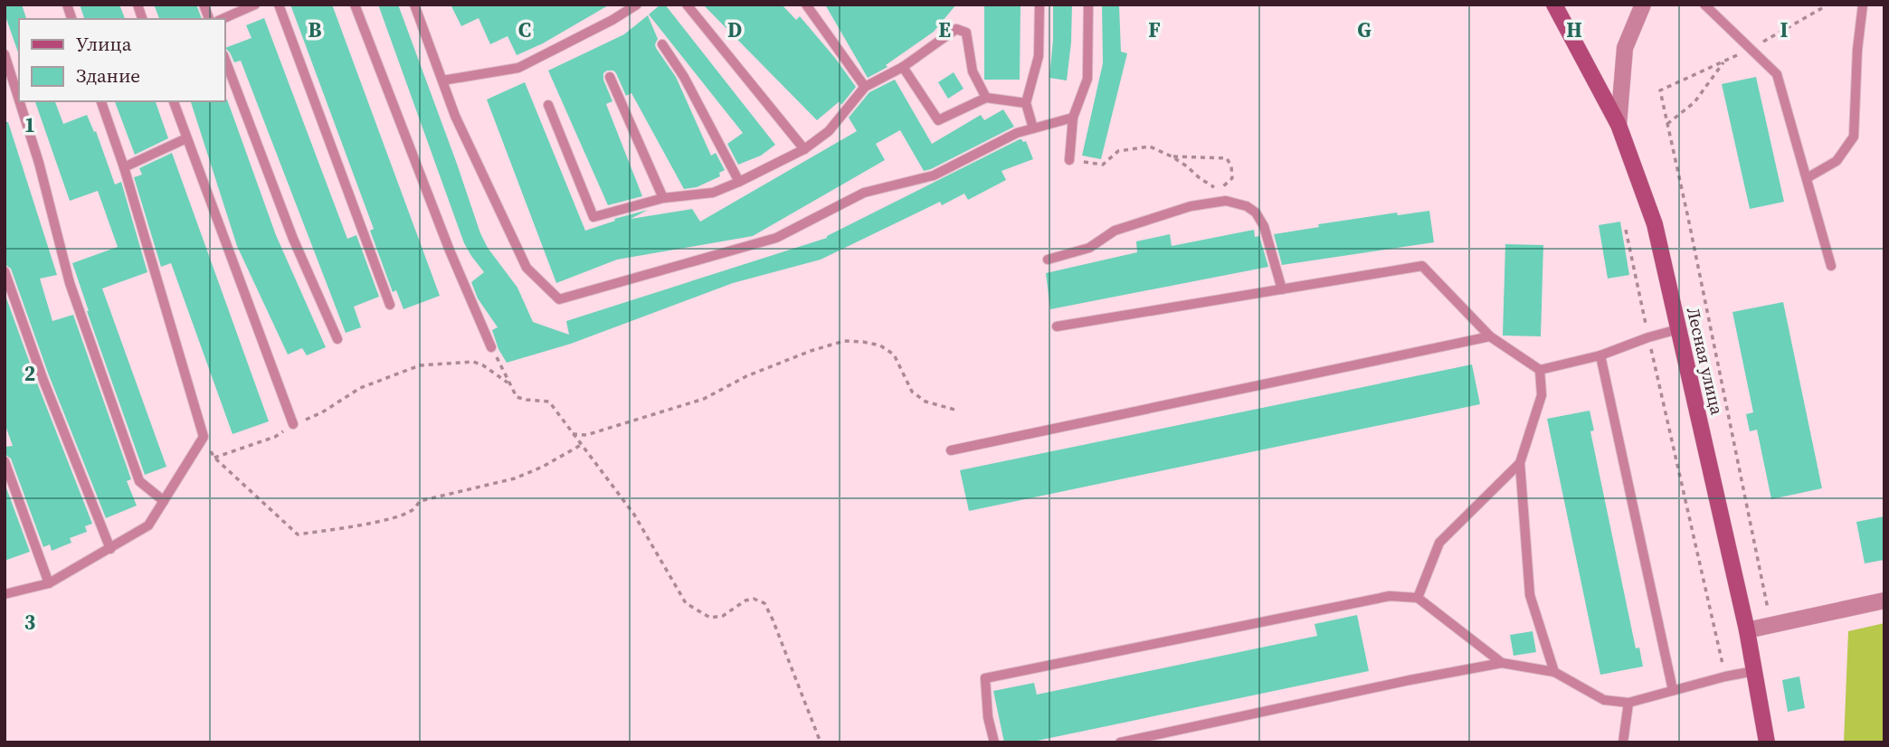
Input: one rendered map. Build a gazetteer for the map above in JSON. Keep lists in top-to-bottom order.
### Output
{
  "streets": {
    "main road": ["Лесная улица"]
  },
  "legend": ["Улица", "Здание"],
  "grid": {
    "columns": [
      "B",
      "C",
      "D",
      "E",
      "F",
      "G",
      "H",
      "I"
    ],
    "rows": ["1", "2", "3"]
  }
}
